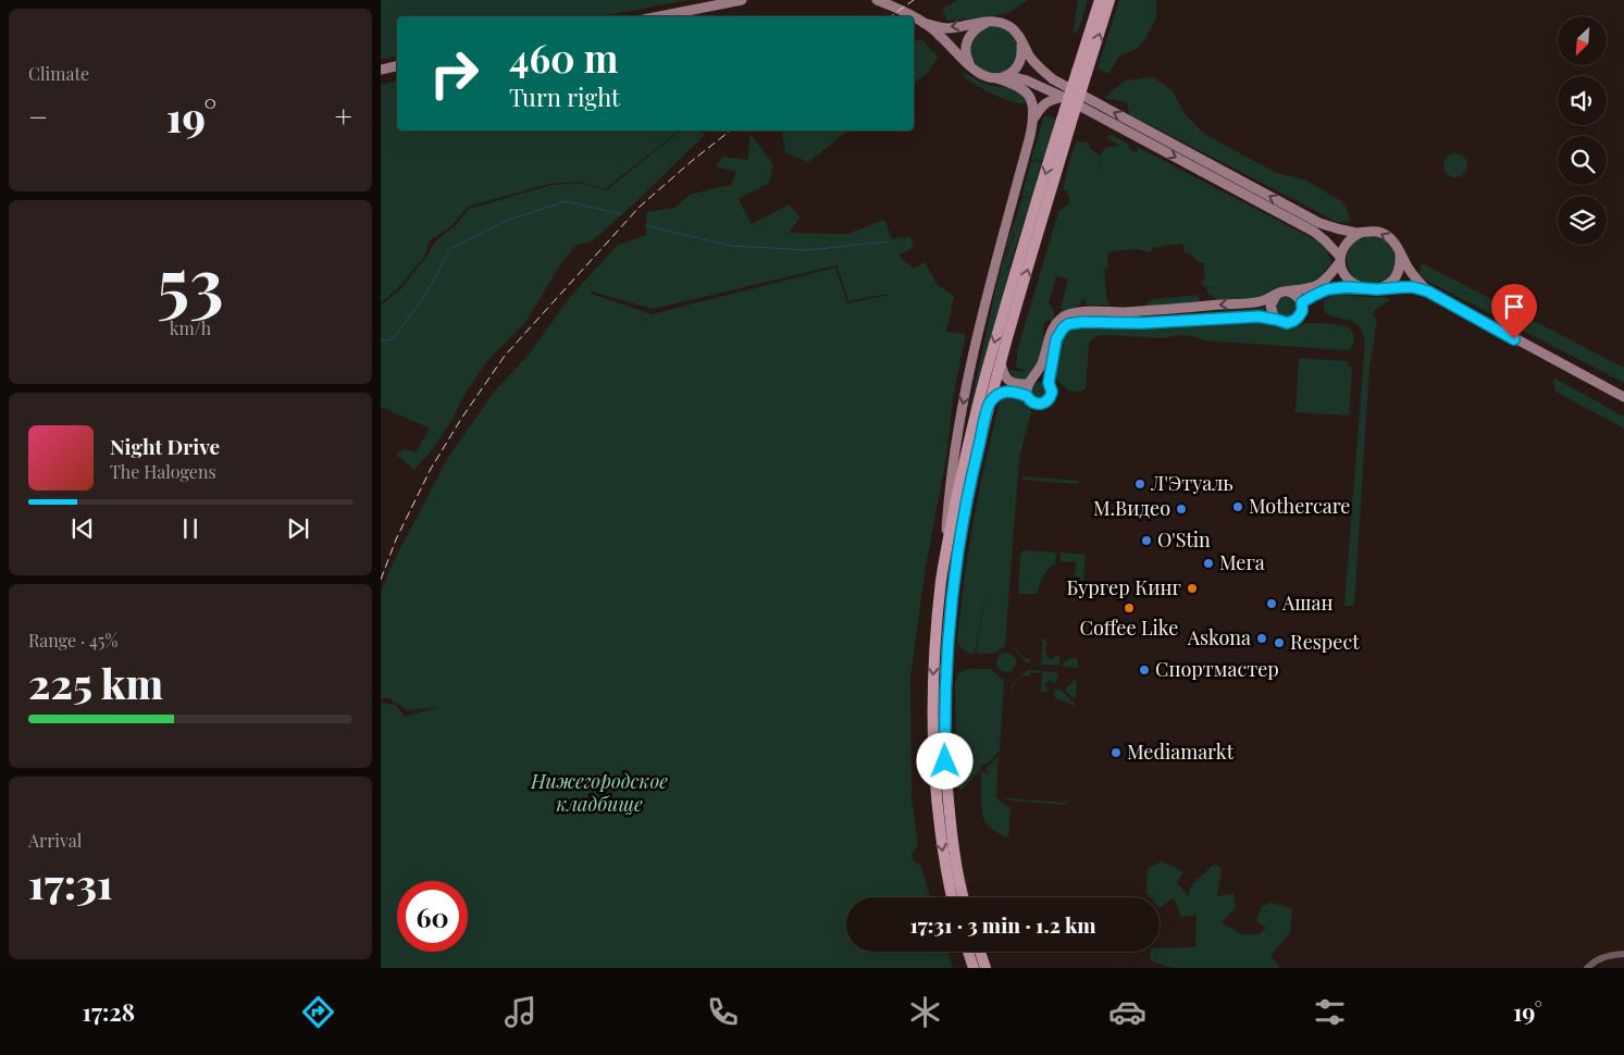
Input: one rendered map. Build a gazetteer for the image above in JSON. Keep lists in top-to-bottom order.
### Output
{
  "parks": ["Нижегородское кладбище"],
  "places": [
    "Л'Этуаль",
    "Mothercare",
    "М.Видео",
    "O'Stin",
    "Мега",
    "Бургер Кинг",
    "Ашан",
    "Coffee Like",
    "Askona",
    "Respect",
    "Спортмастер",
    "Mediamarkt"
  ],
  "north": "bottom left",
  "page": {
    "tile": [
      "Climate",
      ["53", "km/h"],
      ["Range · 45%", "225 km"],
      ["Arrival", "17:31"]
    ],
    "turn": ["460 m", "Turn right"],
    "heat": ["−", "19°", "+"],
    "song": ["Night Drive", "The Halogens"],
    "limit": "60",
    "trip": "17:31 · 3 min · 1.2 km",
    "tabs": ["17:28", "19°"]
  }
}
